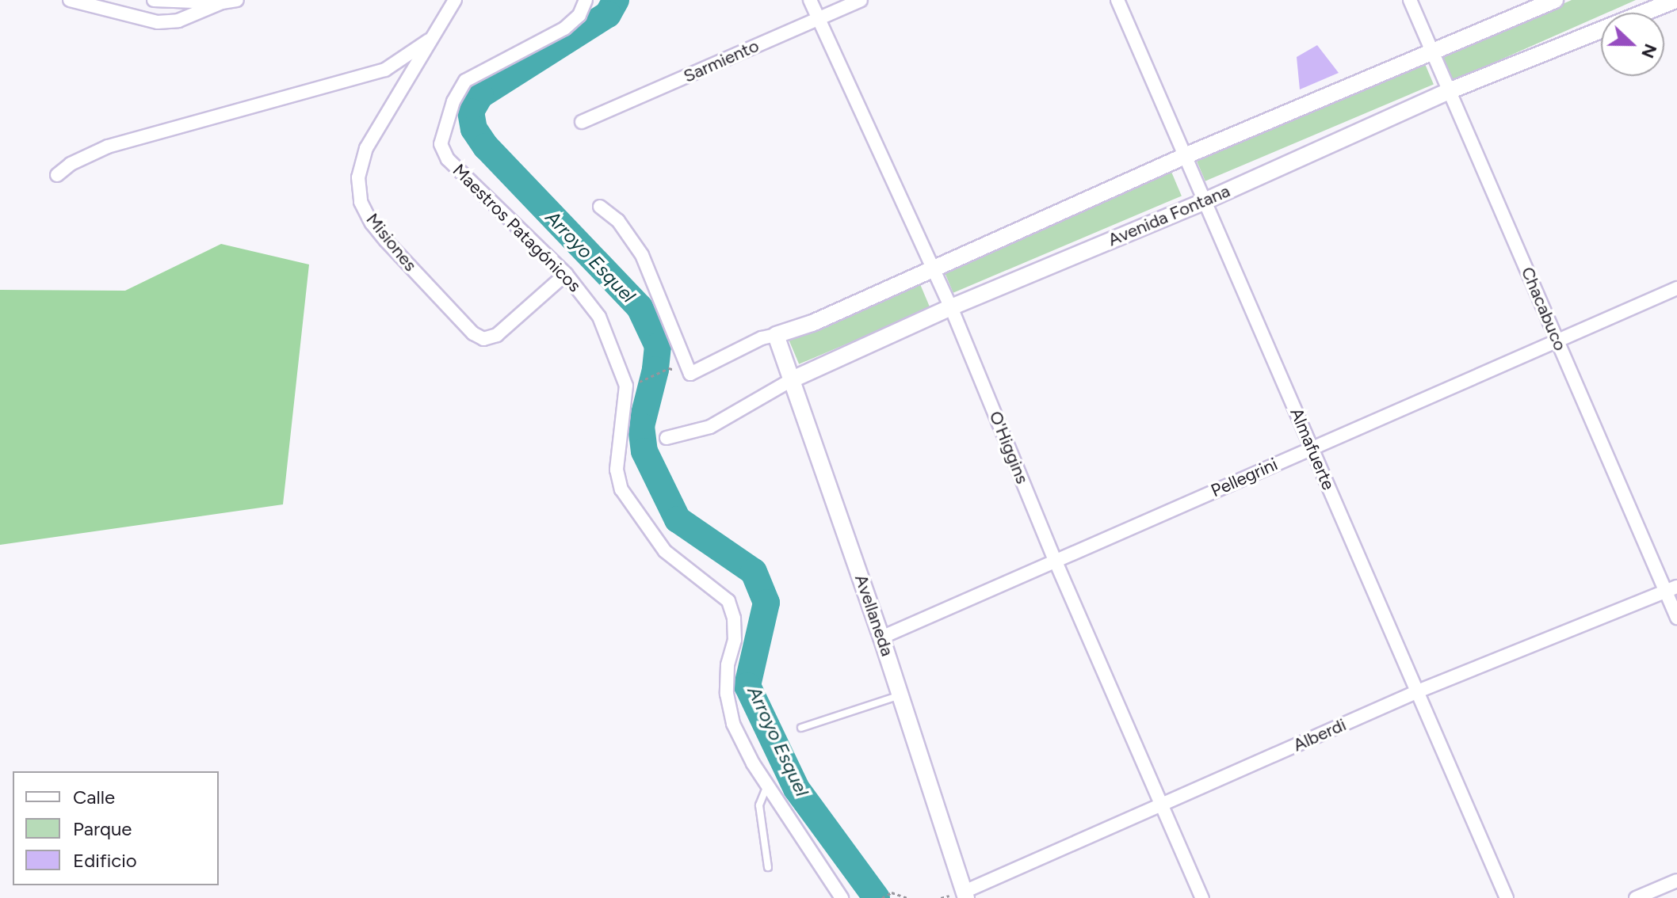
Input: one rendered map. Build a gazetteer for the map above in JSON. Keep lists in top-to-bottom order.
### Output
{
  "streets": {
    "street": [
      "Sarmiento",
      "Avenida Fontana",
      "Maestros Patagónicos",
      "Misiones",
      "Chacabuco",
      "O'Higgins",
      "Almafuerte",
      "Pellegrini",
      "Avellaneda",
      "Alberdi"
    ]
  },
  "crossings": [
    ["Sarmiento", "O'Higgins"],
    ["Avenida Fontana", "Chacabuco"],
    ["Avenida Fontana", "O'Higgins"],
    ["Avenida Fontana", "Almafuerte"],
    ["Avenida Fontana", "Avellaneda"],
    ["Maestros Patagónicos", "Misiones"],
    ["Chacabuco", "Pellegrini"],
    ["Chacabuco", "Alberdi"],
    ["O'Higgins", "Pellegrini"],
    ["O'Higgins", "Alberdi"],
    ["Almafuerte", "Pellegrini"],
    ["Almafuerte", "Alberdi"],
    ["Pellegrini", "Avellaneda"],
    ["Avellaneda", "Alberdi"]
  ],
  "water": ["Arroyo Esquel"],
  "legend": ["Calle", "Parque", "Edificio"],
  "north": "right"
}
